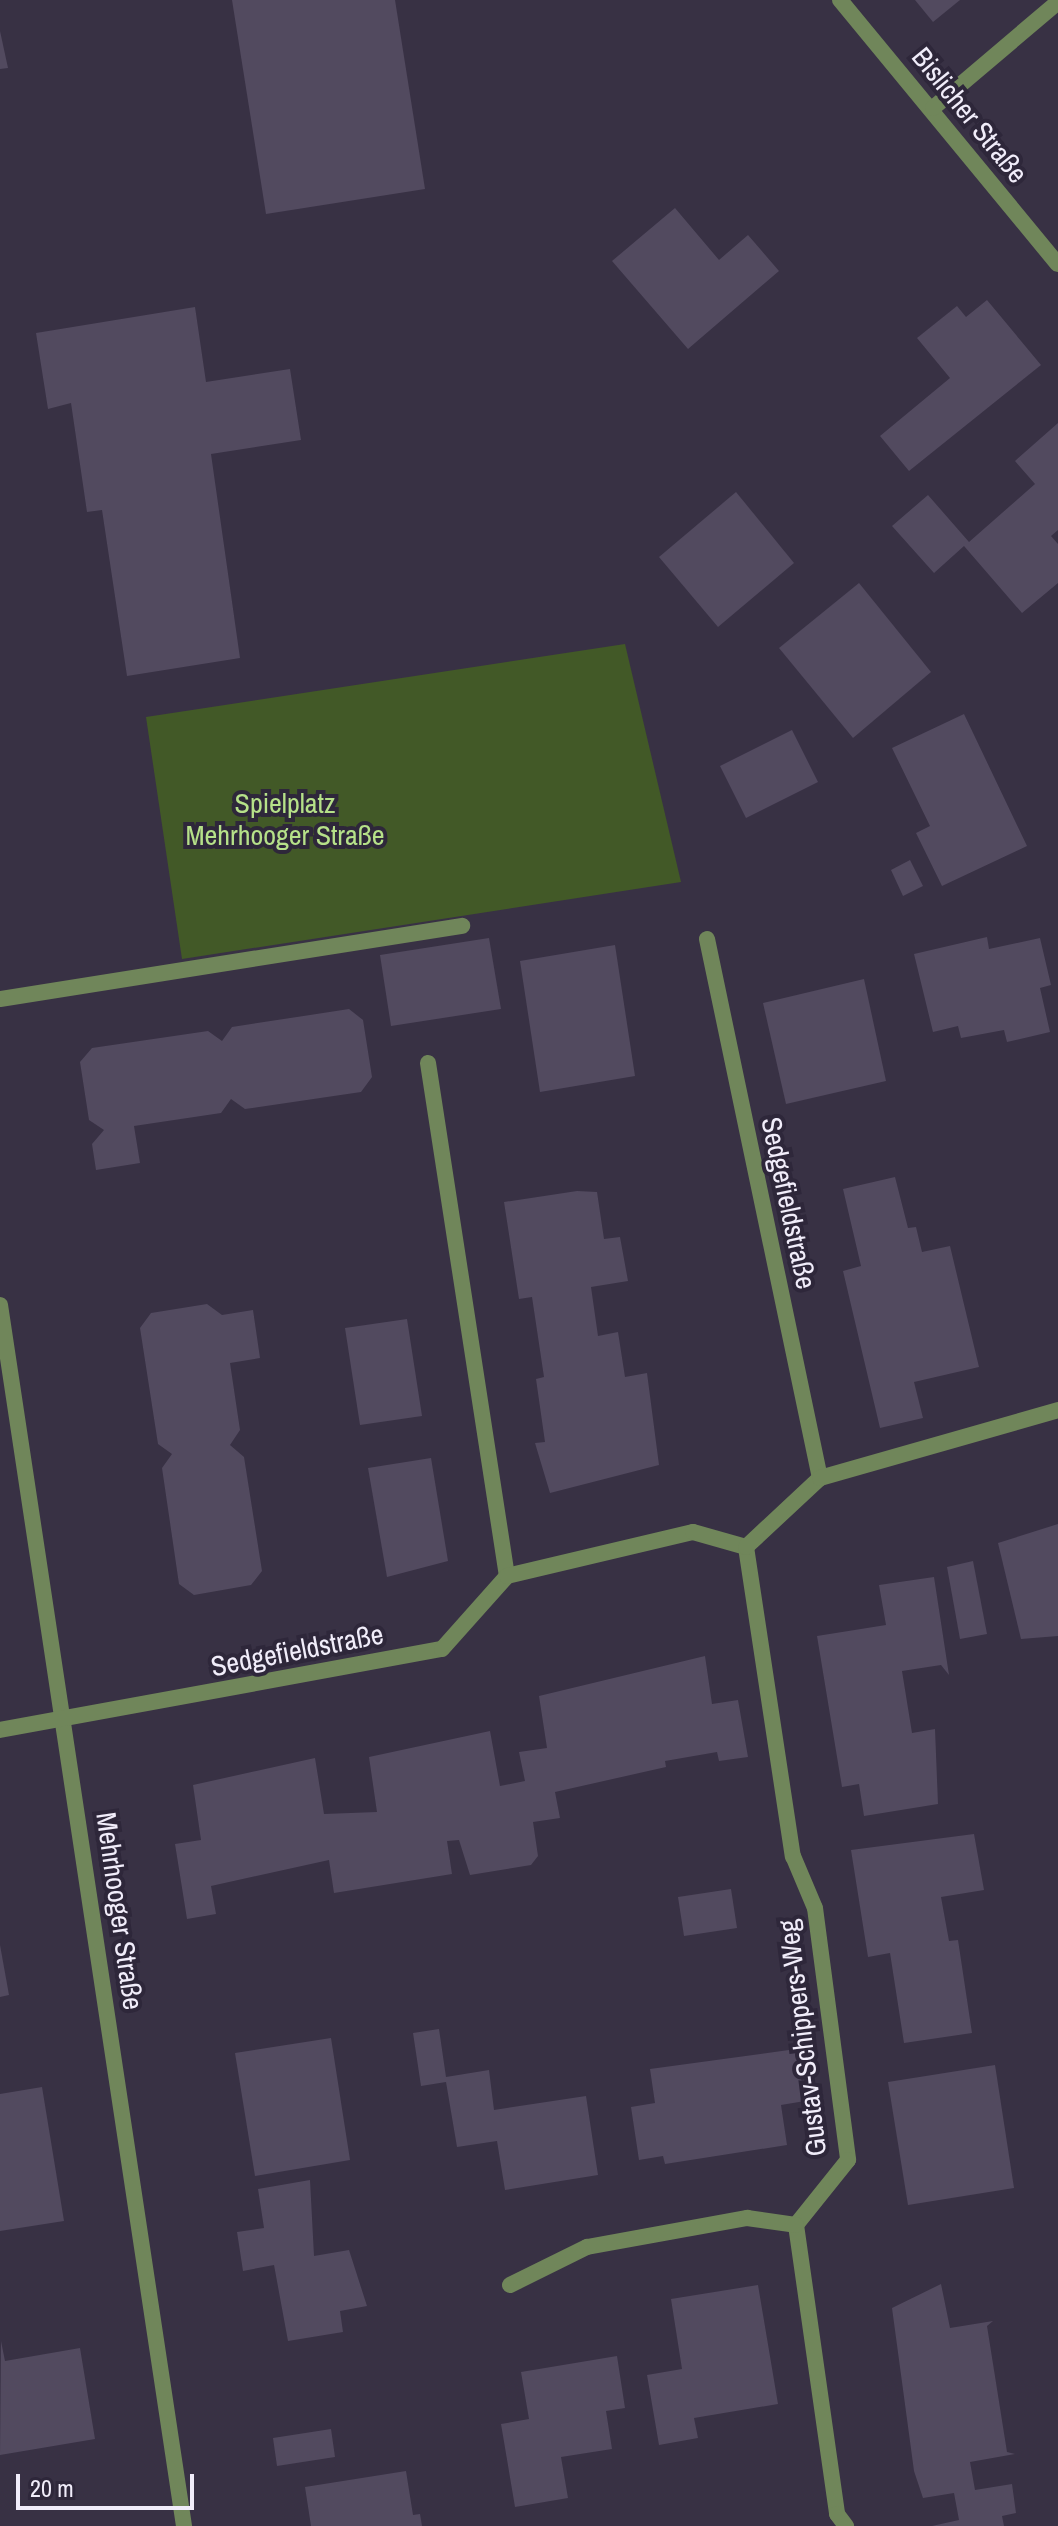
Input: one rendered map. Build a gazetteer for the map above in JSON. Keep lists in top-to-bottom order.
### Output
{
  "streets": {
    "street": [
      "Bislicher Straße",
      "Sedgefieldstraße",
      "Mehrhooger Straße",
      "Gustav-Schippers-Weg"
    ]
  },
  "crossings": [
    ["Sedgefieldstraße", "Mehrhooger Straße"]
  ],
  "parks": ["Spielplatz Mehrhooger Straße"],
  "scale_bar": "20 m"
}
